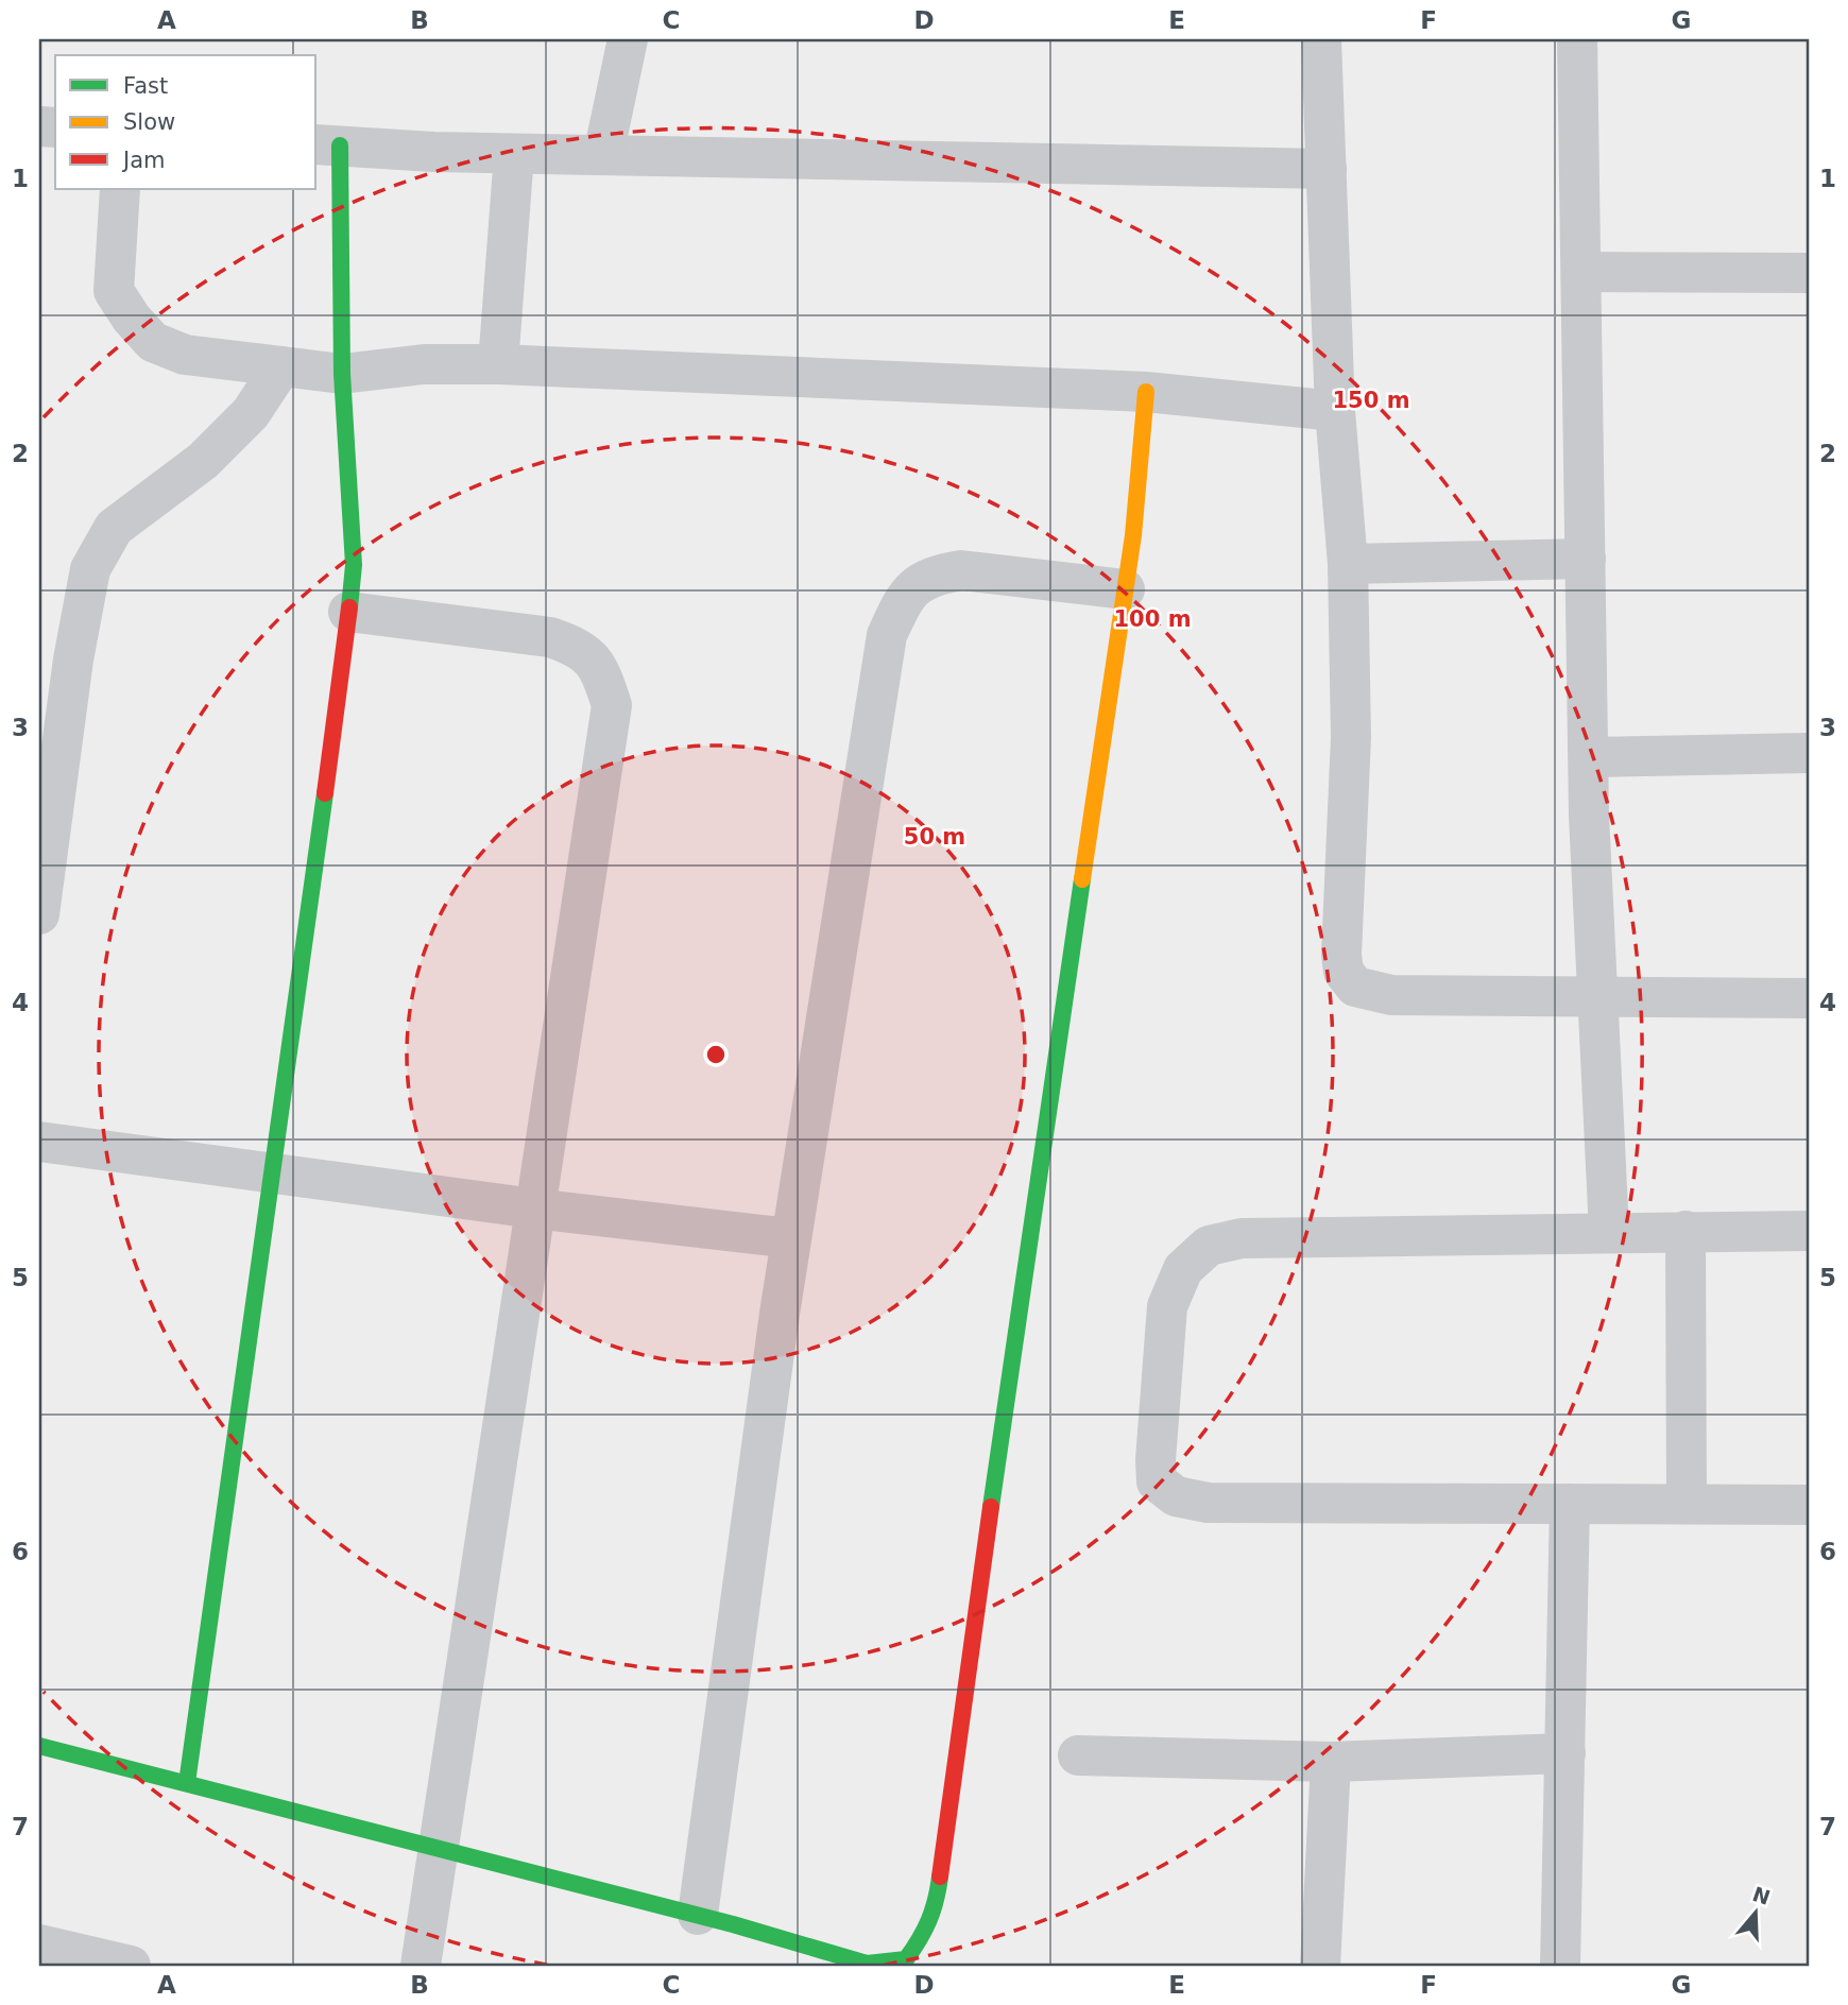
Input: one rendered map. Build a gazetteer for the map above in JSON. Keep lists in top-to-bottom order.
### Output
{
  "legend": ["Fast", "Slow", "Jam"],
  "north": "top",
  "grid": {
    "columns": [
      "A",
      "B",
      "C",
      "D",
      "E",
      "F",
      "G"
    ],
    "rows": [
      "1",
      "2",
      "3",
      "4",
      "5",
      "6",
      "7"
    ]
  },
  "rings": ["150 m", "100 m", "50 m"]
}
